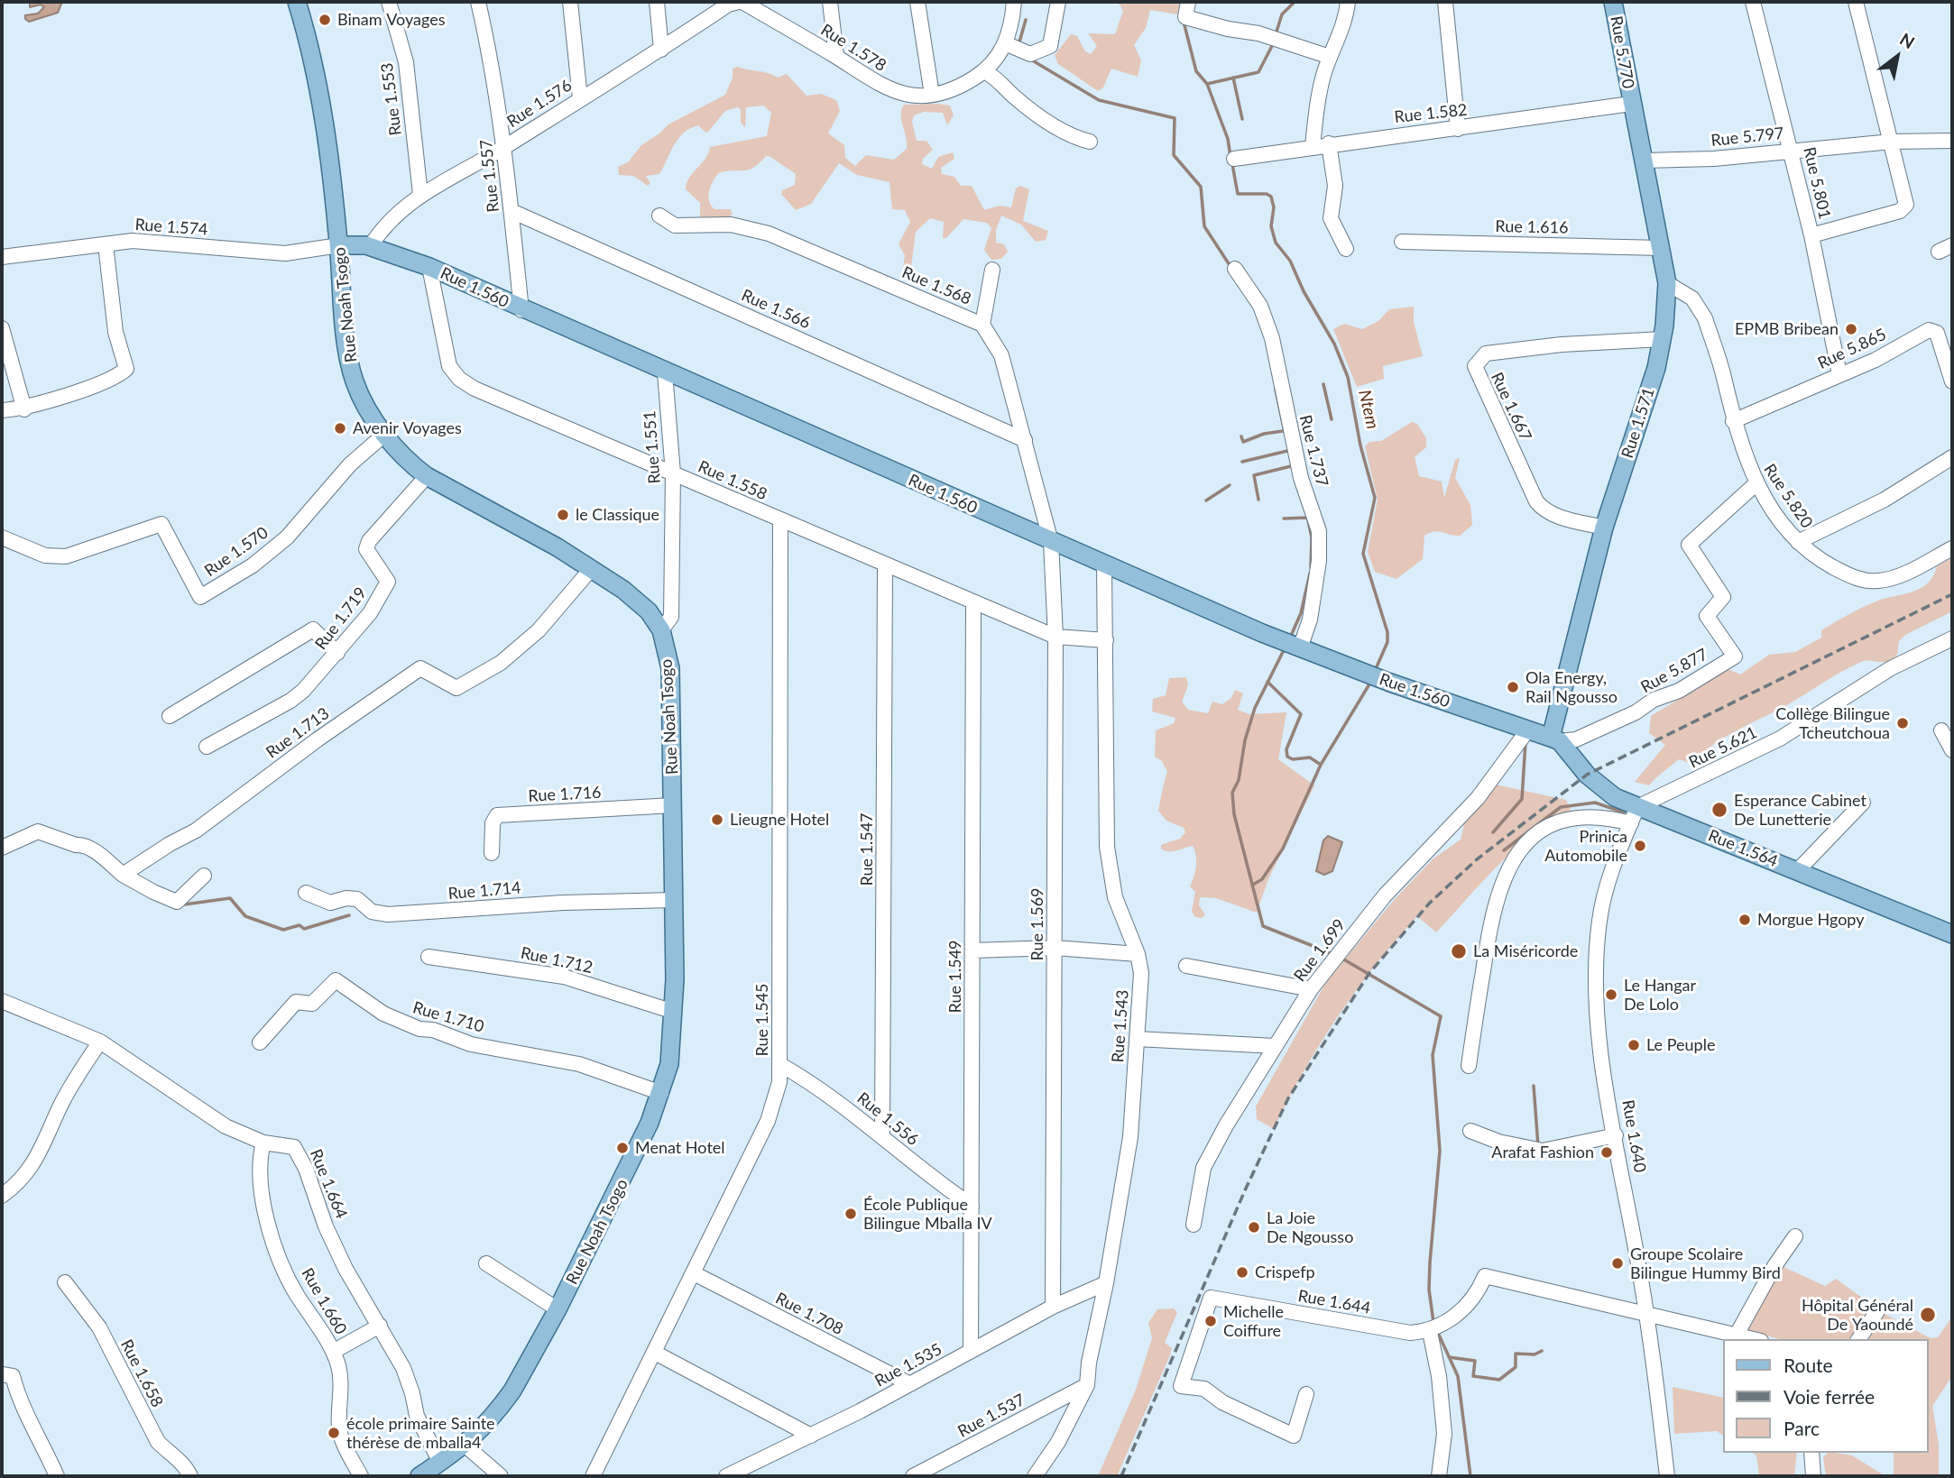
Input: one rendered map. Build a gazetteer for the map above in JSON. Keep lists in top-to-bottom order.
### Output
{
  "streets": {
    "main road": [
      "Rue 5.770",
      "Rue 1.560",
      "Rue Noah Tsogo",
      "Rue 1.571",
      "Rue 1.564"
    ],
    "street": [
      "Rue 1.578",
      "Rue 1.553",
      "Rue 1.576",
      "Rue 1.582",
      "Rue 5.797",
      "Rue 1.557",
      "Rue 5.801",
      "Rue 1.574",
      "Rue 1.616",
      "Rue 1.568",
      "Rue 1.566",
      "Rue 5.865",
      "Rue 1.667",
      "Rue 1.551",
      "Rue 1.737",
      "Rue 1.558",
      "Rue 5.820",
      "Rue 1.570",
      "Rue 1.719",
      "Rue 5.877",
      "Rue 1.713",
      "Rue 5.621",
      "Rue 1.716",
      "Rue 1.547",
      "Rue 1.714",
      "Rue 1.569",
      "Rue 1.699",
      "Rue 1.712",
      "Rue 1.549",
      "Rue 1.710",
      "Rue 1.545",
      "Rue 1.543",
      "Rue 1.556",
      "Rue 1.640",
      "Rue 1.664",
      "Rue 1.660",
      "Rue 1.644",
      "Rue 1.708",
      "Rue 1.535",
      "Rue 1.658",
      "Rue 1.537"
    ]
  },
  "crossings": [
    ["Rue 1.578", "Rue 1.576"],
    ["Rue 5.770", "Rue 1.582"],
    ["Rue 5.770", "Rue 1.571"],
    ["Rue 1.553", "Rue 1.576"],
    ["Rue 1.576", "Rue 1.557"],
    ["Rue 1.576", "Rue 1.560"],
    ["Rue 1.582", "Rue 1.571"],
    ["Rue 5.797", "Rue 5.801"],
    ["Rue 5.797", "Rue 1.571"],
    ["Rue 1.557", "Rue 1.560"],
    ["Rue 1.557", "Rue 1.566"],
    ["Rue 5.801", "Rue 5.865"],
    ["Rue 1.574", "Rue 1.560"],
    ["Rue 1.574", "Rue Noah Tsogo"],
    ["Rue 1.616", "Rue 1.571"],
    ["Rue 1.568", "Rue 1.560"],
    ["Rue 1.568", "Rue 1.566"],
    ["Rue 1.568", "Rue 1.569"],
    ["Rue 1.560", "Rue Noah Tsogo"],
    ["Rue 1.560", "Rue 1.571"],
    ["Rue 1.560", "Rue 1.551"],
    ["Rue 1.560", "Rue 1.737"],
    ["Rue 1.560", "Rue 1.558"],
    ["Rue 1.560", "Rue 5.877"],
    ["Rue 1.560", "Rue 1.564"],
    ["Rue 1.560", "Rue 1.569"],
    ["Rue 1.560", "Rue 1.699"],
    ["Rue 1.560", "Rue 1.543"],
    ["Rue Noah Tsogo", "Rue 1.551"],
    ["Rue Noah Tsogo", "Rue 1.570"],
    ["Rue Noah Tsogo", "Rue 1.719"],
    ["Rue Noah Tsogo", "Rue 1.713"],
    ["Rue Noah Tsogo", "Rue 1.716"],
    ["Rue Noah Tsogo", "Rue 1.714"],
    ["Rue Noah Tsogo", "Rue 1.712"],
    ["Rue Noah Tsogo", "Rue 1.710"],
    ["Rue Noah Tsogo", "Rue 1.664"],
    ["Rue 5.865", "Rue 5.820"],
    ["Rue 1.667", "Rue 1.571"],
    ["Rue 1.571", "Rue 5.820"],
    ["Rue 1.571", "Rue 5.877"],
    ["Rue 1.571", "Rue 1.564"],
    ["Rue 1.551", "Rue 1.558"],
    ["Rue 1.558", "Rue 1.547"],
    ["Rue 1.558", "Rue 1.569"],
    ["Rue 1.558", "Rue 1.549"],
    ["Rue 1.558", "Rue 1.545"],
    ["Rue 1.558", "Rue 1.543"],
    ["Rue 5.820", "Rue 5.877"],
    ["Rue 5.877", "Rue 1.564"],
    ["Rue 5.621", "Rue 1.564"],
    ["Rue 5.621", "Rue 1.640"],
    ["Rue 1.564", "Rue 1.640"],
    ["Rue 1.547", "Rue 1.556"],
    ["Rue 1.569", "Rue 1.535"],
    ["Rue 1.549", "Rue 1.556"],
    ["Rue 1.549", "Rue 1.535"],
    ["Rue 1.545", "Rue 1.556"],
    ["Rue 1.545", "Rue 1.708"],
    ["Rue 1.543", "Rue 1.535"],
    ["Rue 1.543", "Rue 1.537"],
    ["Rue 1.664", "Rue 1.660"],
    ["Rue 1.708", "Rue 1.535"]
  ],
  "water": ["Ntem"],
  "places": [
    "Binam Voyages",
    "EPMB Bribean",
    "Avenir Voyages",
    "le Classique",
    "Ola Energy, Rail Ngousso",
    "Collège Bilingue Tcheutchoua",
    "Esperance Cabinet De Lunetterie",
    "Lieugne Hotel",
    "Prinica Automobile",
    "Morgue Hgopy",
    "La Miséricorde",
    "Le Hangar De Lolo",
    "Le Peuple",
    "Menat Hotel",
    "Arafat Fashion",
    "École Publique Bilingue Mballa IV",
    "La Joie De Ngousso",
    "Groupe Scolaire Bilingue Hummy Bird",
    "Crispefp",
    "Hôpital Général De Yaoundé",
    "Michelle Coiffure",
    "école primaire Sainte thérèse de mballa4"
  ],
  "legend": ["Route", "Voie ferrée", "Parc"],
  "north": "top right"
}
